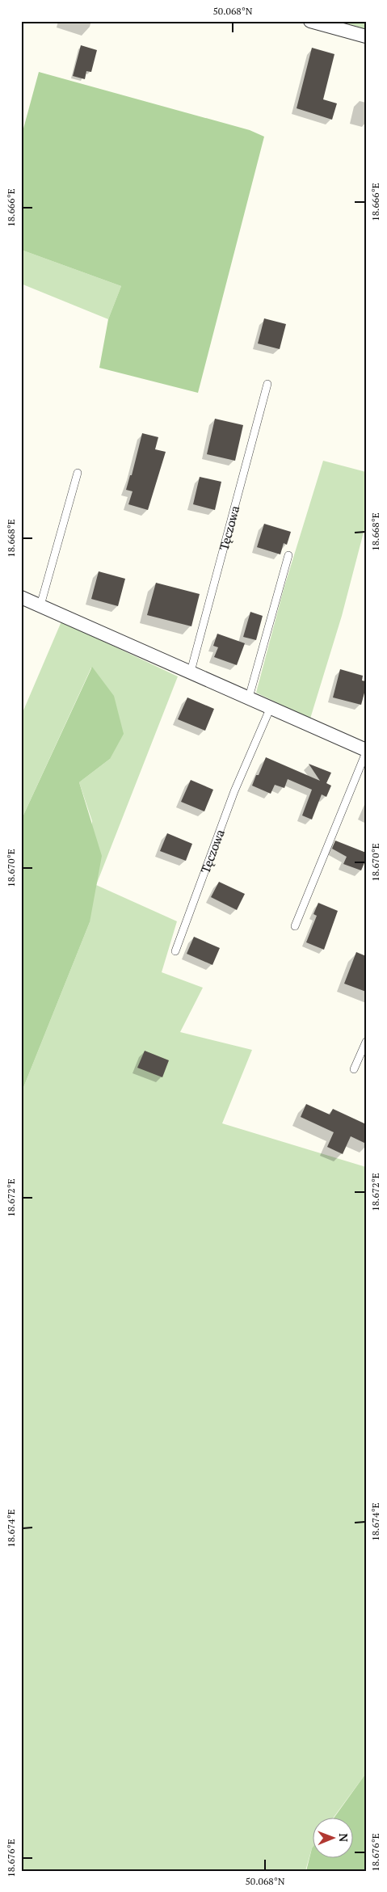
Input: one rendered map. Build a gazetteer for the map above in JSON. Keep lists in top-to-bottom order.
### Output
{
  "streets": {
    "lane": ["Tęczowa"]
  },
  "north": "right",
  "coordinates": [
    "50.068°N",
    "18.666°E",
    "18.668°E",
    "18.670°E",
    "18.672°E",
    "18.674°E",
    "18.676°E"
  ]
}
